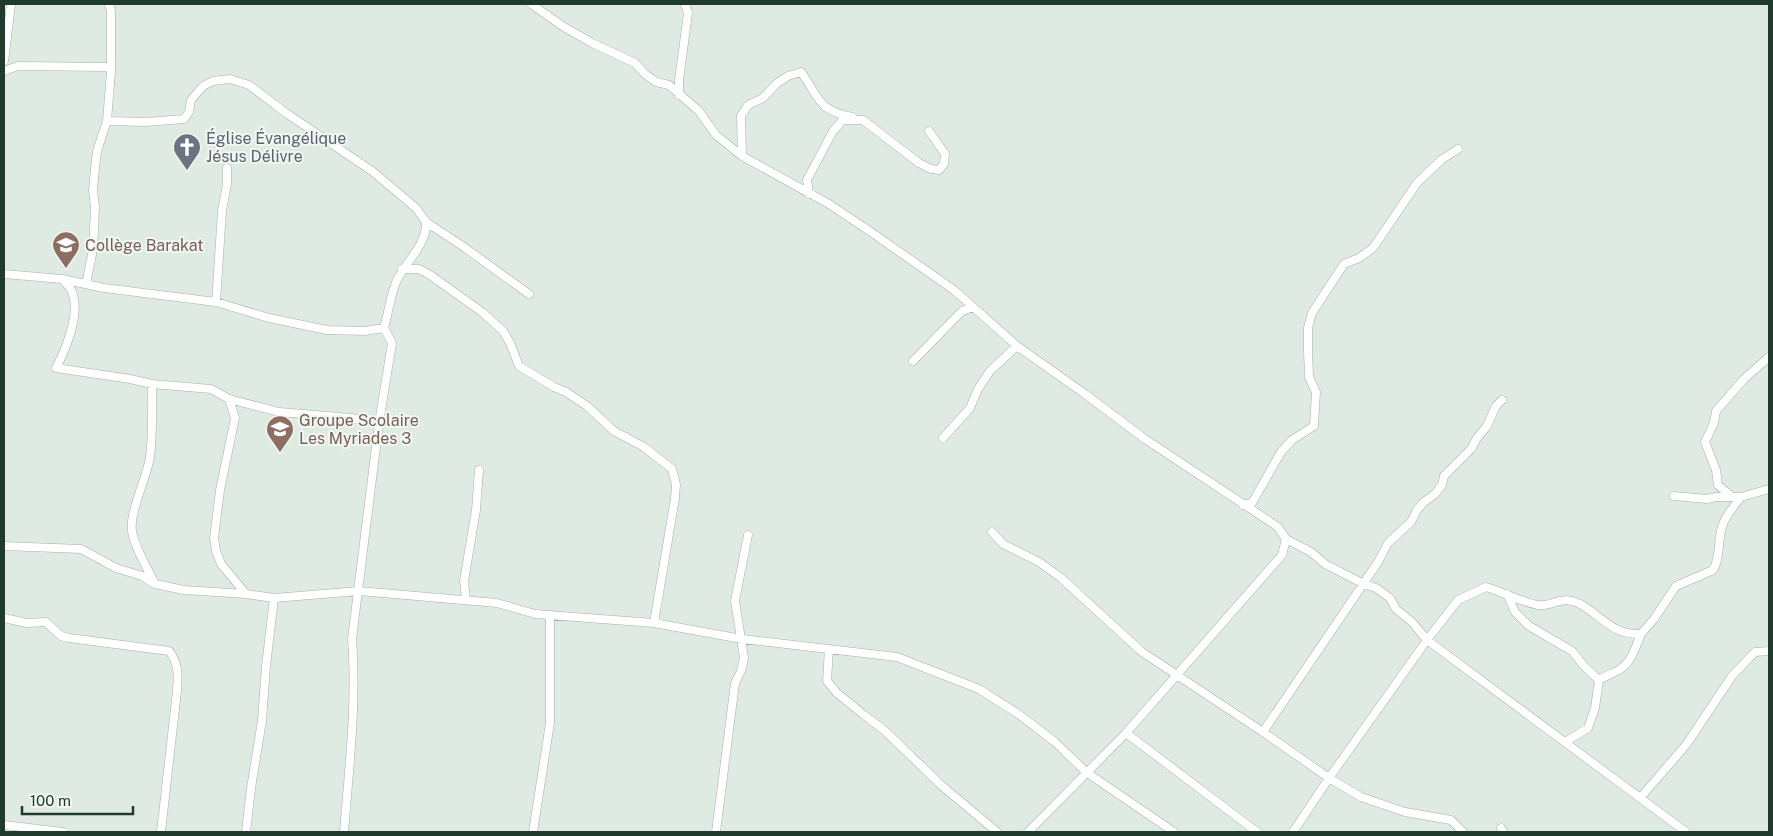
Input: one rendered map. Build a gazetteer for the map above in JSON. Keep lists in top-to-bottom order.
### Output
{
  "places": {
    "church": ["Église Évangélique Jésus Délivre"],
    "school or university": ["Collège Barakat", "Groupe Scolaire Les Myriades 3"]
  },
  "scale_bar": "100 m"
}
